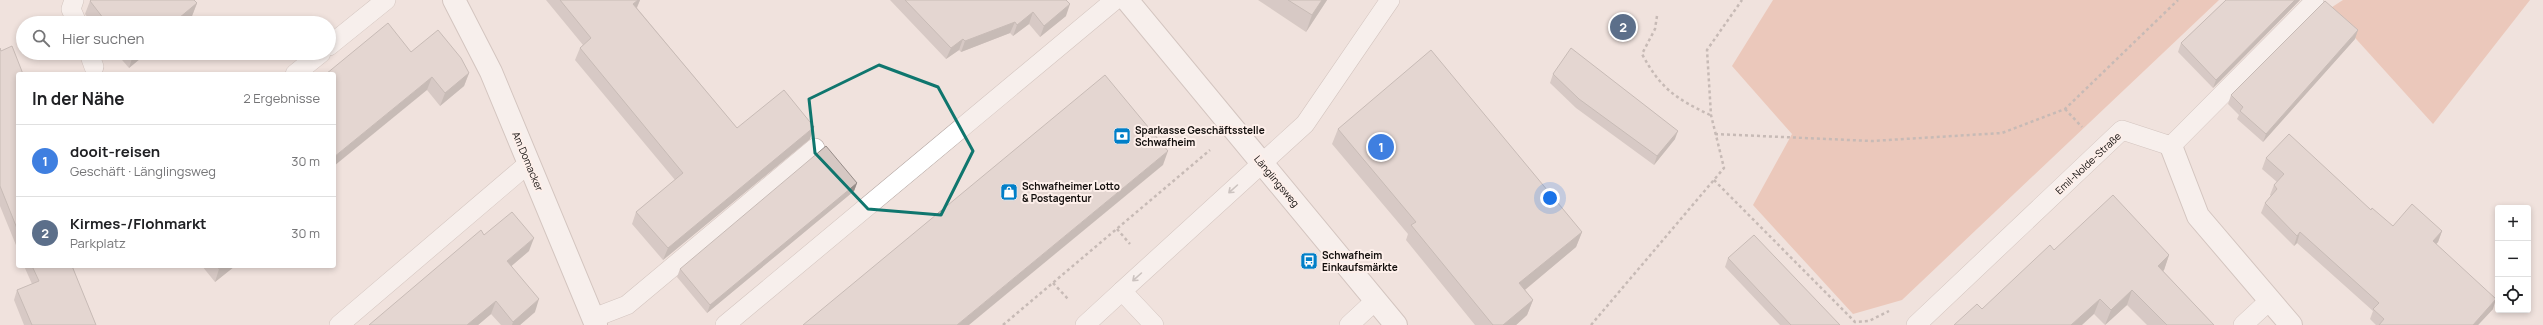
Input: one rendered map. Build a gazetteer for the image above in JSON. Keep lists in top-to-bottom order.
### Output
{
  "streets": {
    "street": ["Am Domacker", "Länglingsweg"],
    "lane": ["Emil-Nolde-Straße"]
  },
  "places": {
    "bank": ["Sparkasse Geschäftsstelle Schwafheim"],
    "shop": ["Schwafheimer Lotto & Postagentur"],
    "bus stop": ["Schwafheim Einkaufsmärkte"]
  },
  "page": {
    "pins": ["2", "1"],
    "search": "Hier suchen",
    "heading": ["In der Nähe", "2 Ergebnisse"],
    "list": [
      {
        "mark": "1",
        "name": "dooit-reisen",
        "note": "Geschäft · Länglingsweg",
        "value": "30 m"
      },
      {
        "mark": "2",
        "name": "Kirmes-/Flohmarkt",
        "note": "Parkplatz",
        "value": "30 m"
      }
    ],
    "map_buttons": ["+", "−"]
  }
}
